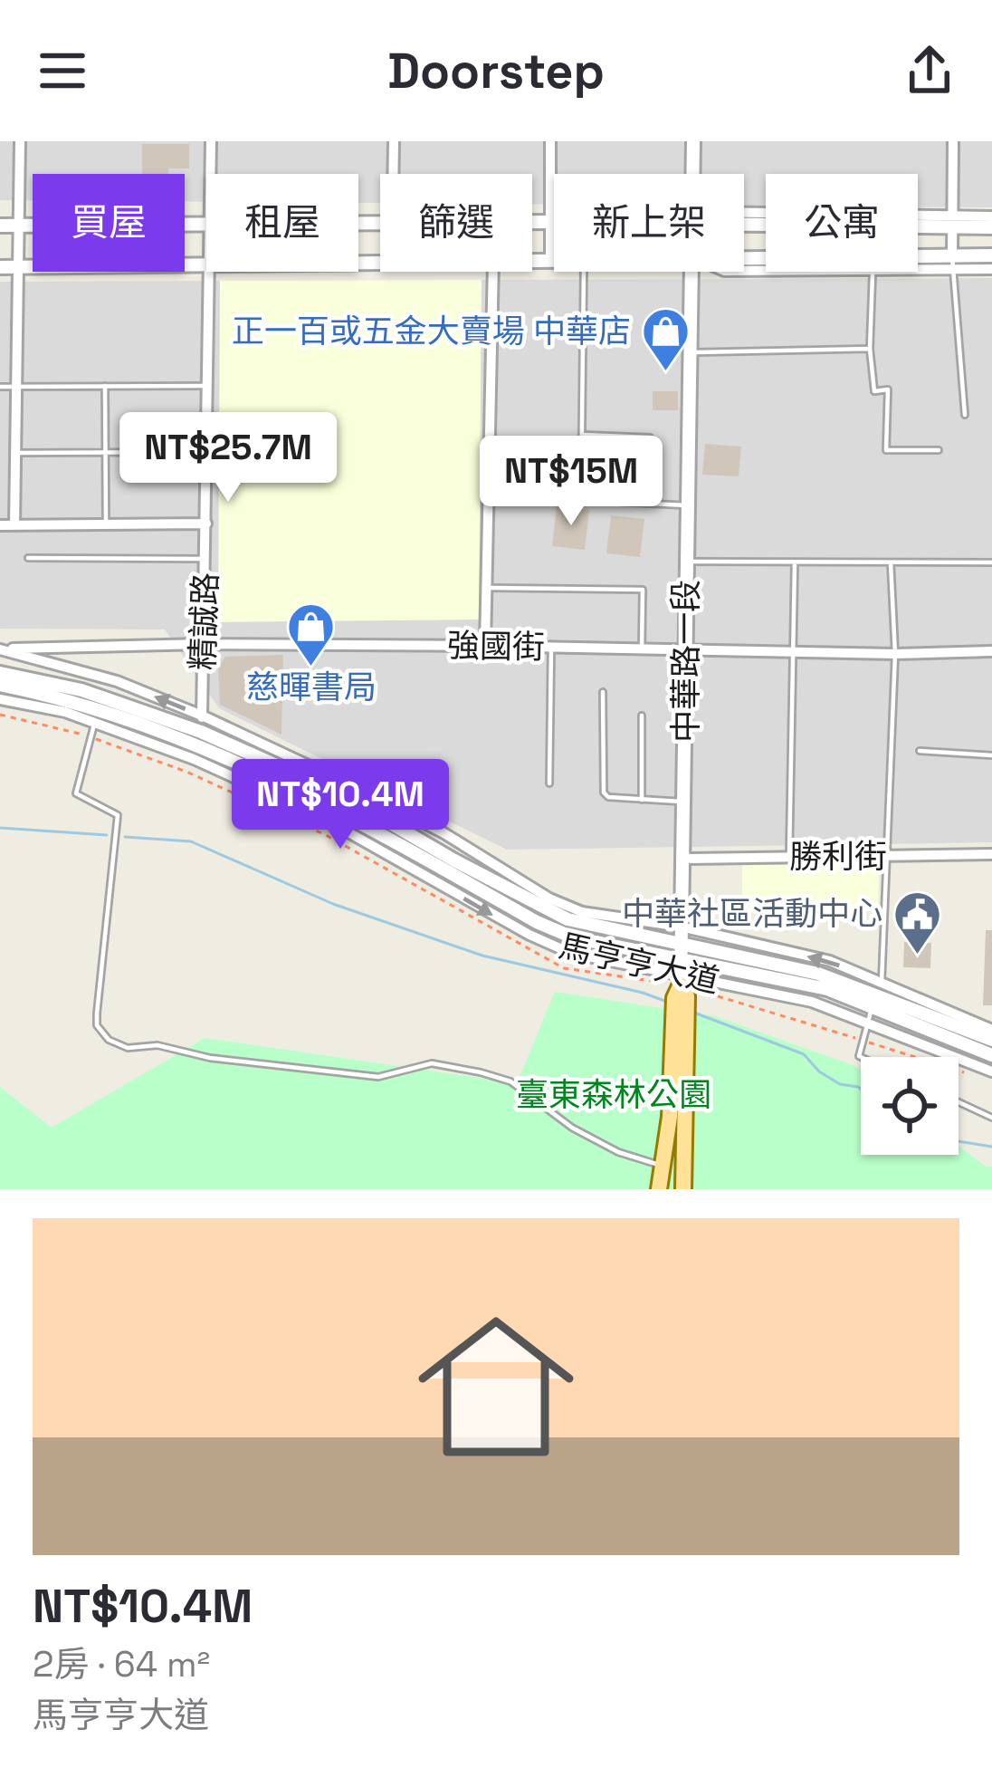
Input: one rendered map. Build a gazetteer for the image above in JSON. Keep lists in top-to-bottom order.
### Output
{
  "streets": {
    "street": [
      "精誠路",
      "強國街",
      "中華路一段",
      "勝利街",
      "馬亨亨大道"
    ]
  },
  "crossings": [
    ["精誠路", "強國街"],
    ["精誠路", "馬亨亨大道"],
    ["強國街", "中華路一段"],
    ["強國街", "馬亨亨大道"],
    ["中華路一段", "勝利街"],
    ["中華路一段", "馬亨亨大道"]
  ],
  "parks": ["臺東森林公園"],
  "places": {
    "shop": ["正一百或五金大賣場 中華店", "慈暉書局"],
    "public building": ["中華社區活動中心"]
  },
  "page": {
    "header": "Doorstep",
    "chip": [
      "買屋",
      "租屋",
      "篩選",
      "新上架",
      "公寓"
    ],
    "price": ["NT$25.7M", "NT$15M", "NT$10.4M"],
    "list": [
      {
        "name": "NT$10.4M",
        "note": "2房 · 64 m² · 馬亨亨大道"
      }
    ]
  }
}
